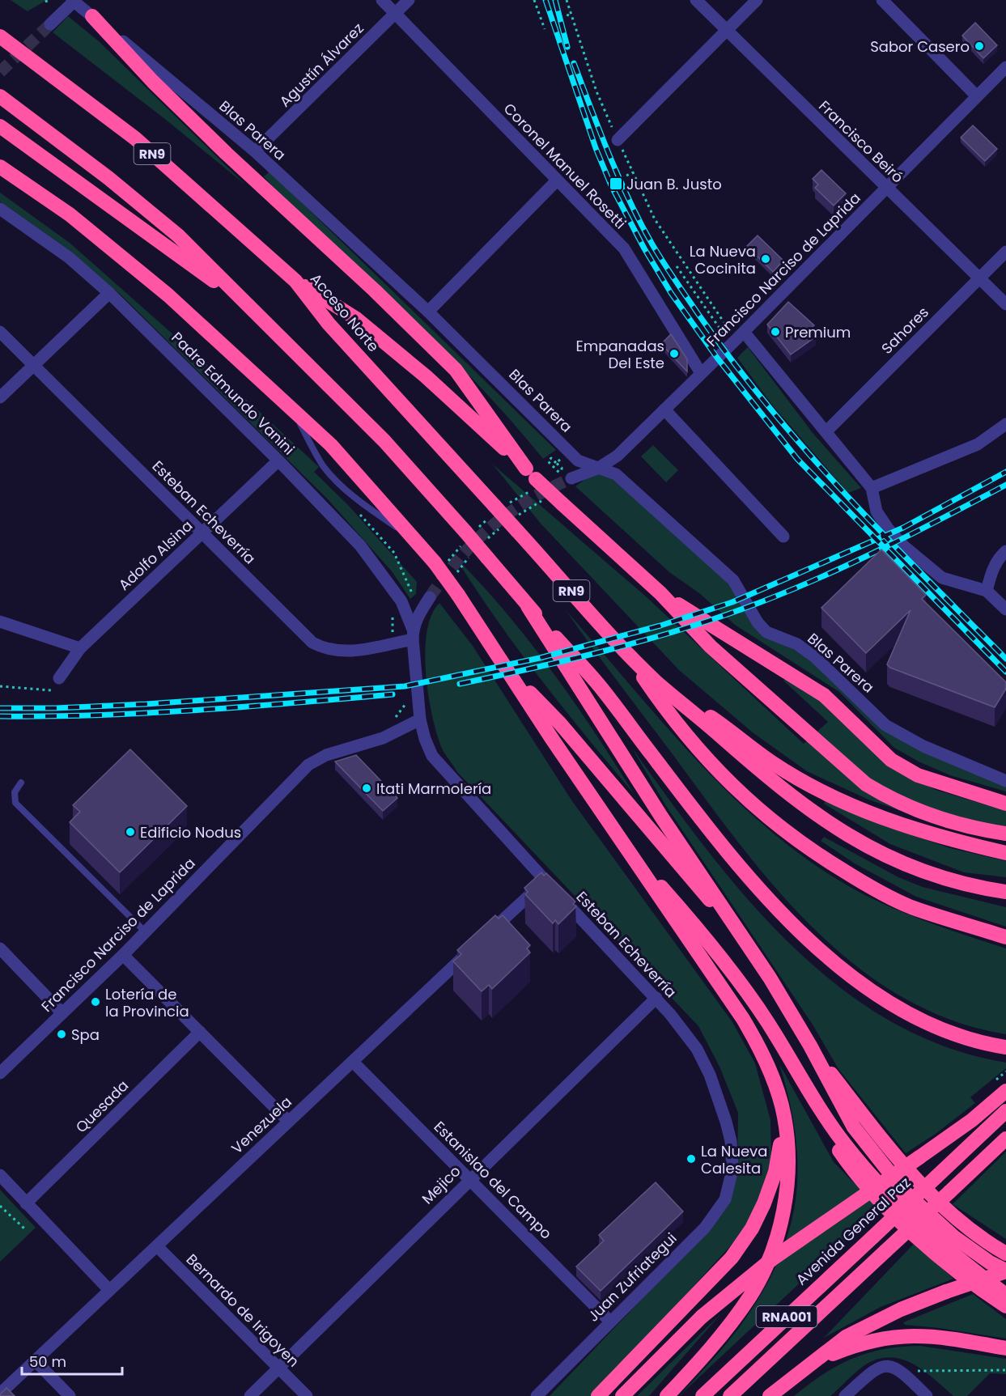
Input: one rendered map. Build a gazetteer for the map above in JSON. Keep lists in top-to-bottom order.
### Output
{
  "streets": {
    "highway": [
      "RN9",
      "Acceso Norte",
      "Avenida General Paz",
      "RNA001"
    ],
    "street": [
      "Agustín Álvarez",
      "Blas Parera",
      "Francisco Beiró",
      "Coronel Manuel Rosetti",
      "Francisco Narciso de Laprida",
      "Sahores",
      "Padre Edmundo Vanini",
      "Esteban Echeverría",
      "Adolfo Alsina",
      "Quesada",
      "Venezuela",
      "Estanislao del Campo",
      "Mejico",
      "Juan Zufriategui",
      "Bernardo de Irigoyen"
    ]
  },
  "crossings": [
    ["Agustín Álvarez", "Blas Parera"],
    ["Agustín Álvarez", "Coronel Manuel Rosetti"],
    ["Blas Parera", "Francisco Narciso de Laprida"],
    ["Francisco Beiró", "Francisco Narciso de Laprida"],
    ["Francisco Beiró", "Sahores"],
    ["Coronel Manuel Rosetti", "Francisco Narciso de Laprida"],
    ["Francisco Narciso de Laprida", "Esteban Echeverría"],
    ["Padre Edmundo Vanini", "Esteban Echeverría"],
    ["Padre Edmundo Vanini", "Adolfo Alsina"],
    ["Esteban Echeverría", "Adolfo Alsina"],
    ["Esteban Echeverría", "Venezuela"],
    ["Esteban Echeverría", "Mejico"],
    ["Esteban Echeverría", "Juan Zufriategui"],
    ["Venezuela", "Estanislao del Campo"],
    ["Venezuela", "Bernardo de Irigoyen"],
    ["Estanislao del Campo", "Mejico"],
    ["Estanislao del Campo", "Juan Zufriategui"],
    ["Mejico", "Bernardo de Irigoyen"]
  ],
  "places": {
    "other": [
      "Sabor Casero",
      "La Nueva Cocinita",
      "Premium",
      "Empanadas Del Este",
      "Itati Marmolería",
      "Edificio Nodus",
      "Lotería de la Provincia",
      "Spa",
      "La Nueva Calesita"
    ],
    "transit": ["Juan B. Justo"]
  },
  "scale_bar": "50 m"
}
